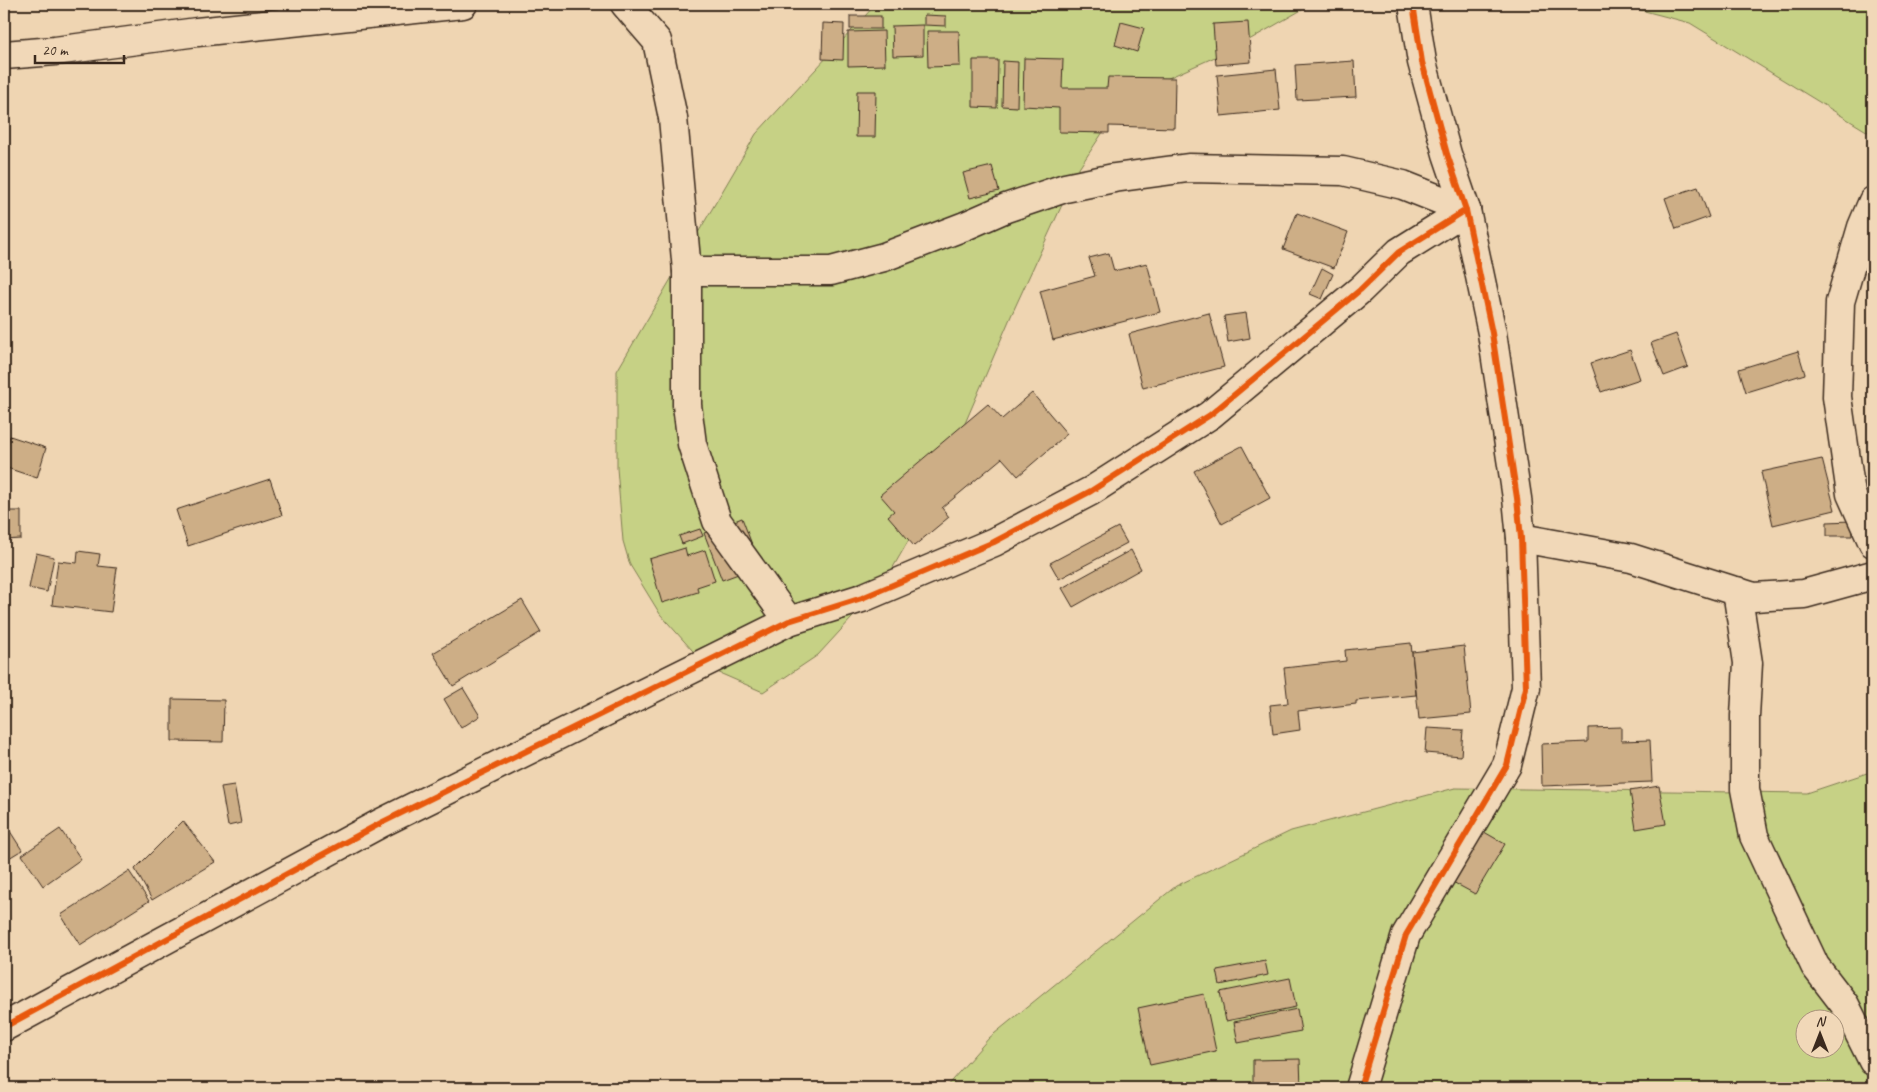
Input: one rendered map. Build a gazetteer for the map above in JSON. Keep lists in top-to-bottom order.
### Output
{
  "scale_bar": "20 m",
  "north": "top"
}
